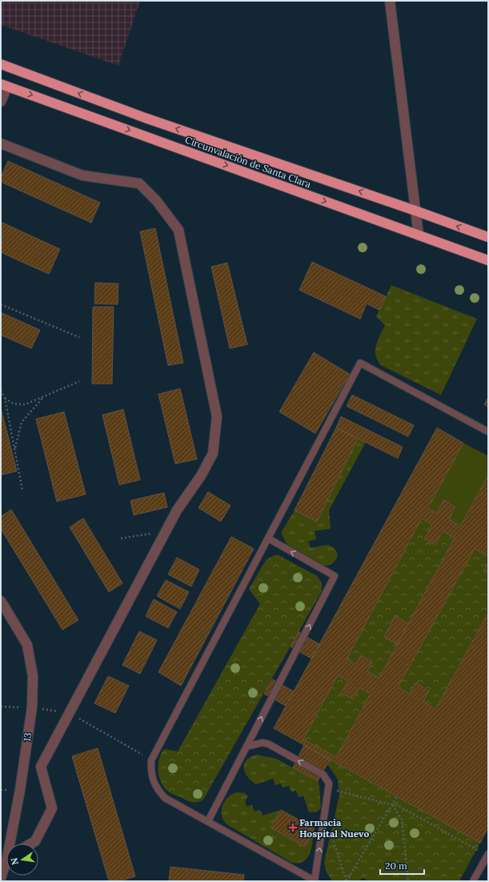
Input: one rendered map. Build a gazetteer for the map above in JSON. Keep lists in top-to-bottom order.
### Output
{
  "streets": {
    "highway": ["Circunvalación de Santa Clara"],
    "street": ["13"]
  },
  "places": {
    "health": ["Farmacia Hospital Nuevo"]
  },
  "scale_bar": "20 m",
  "north": "left"
}
